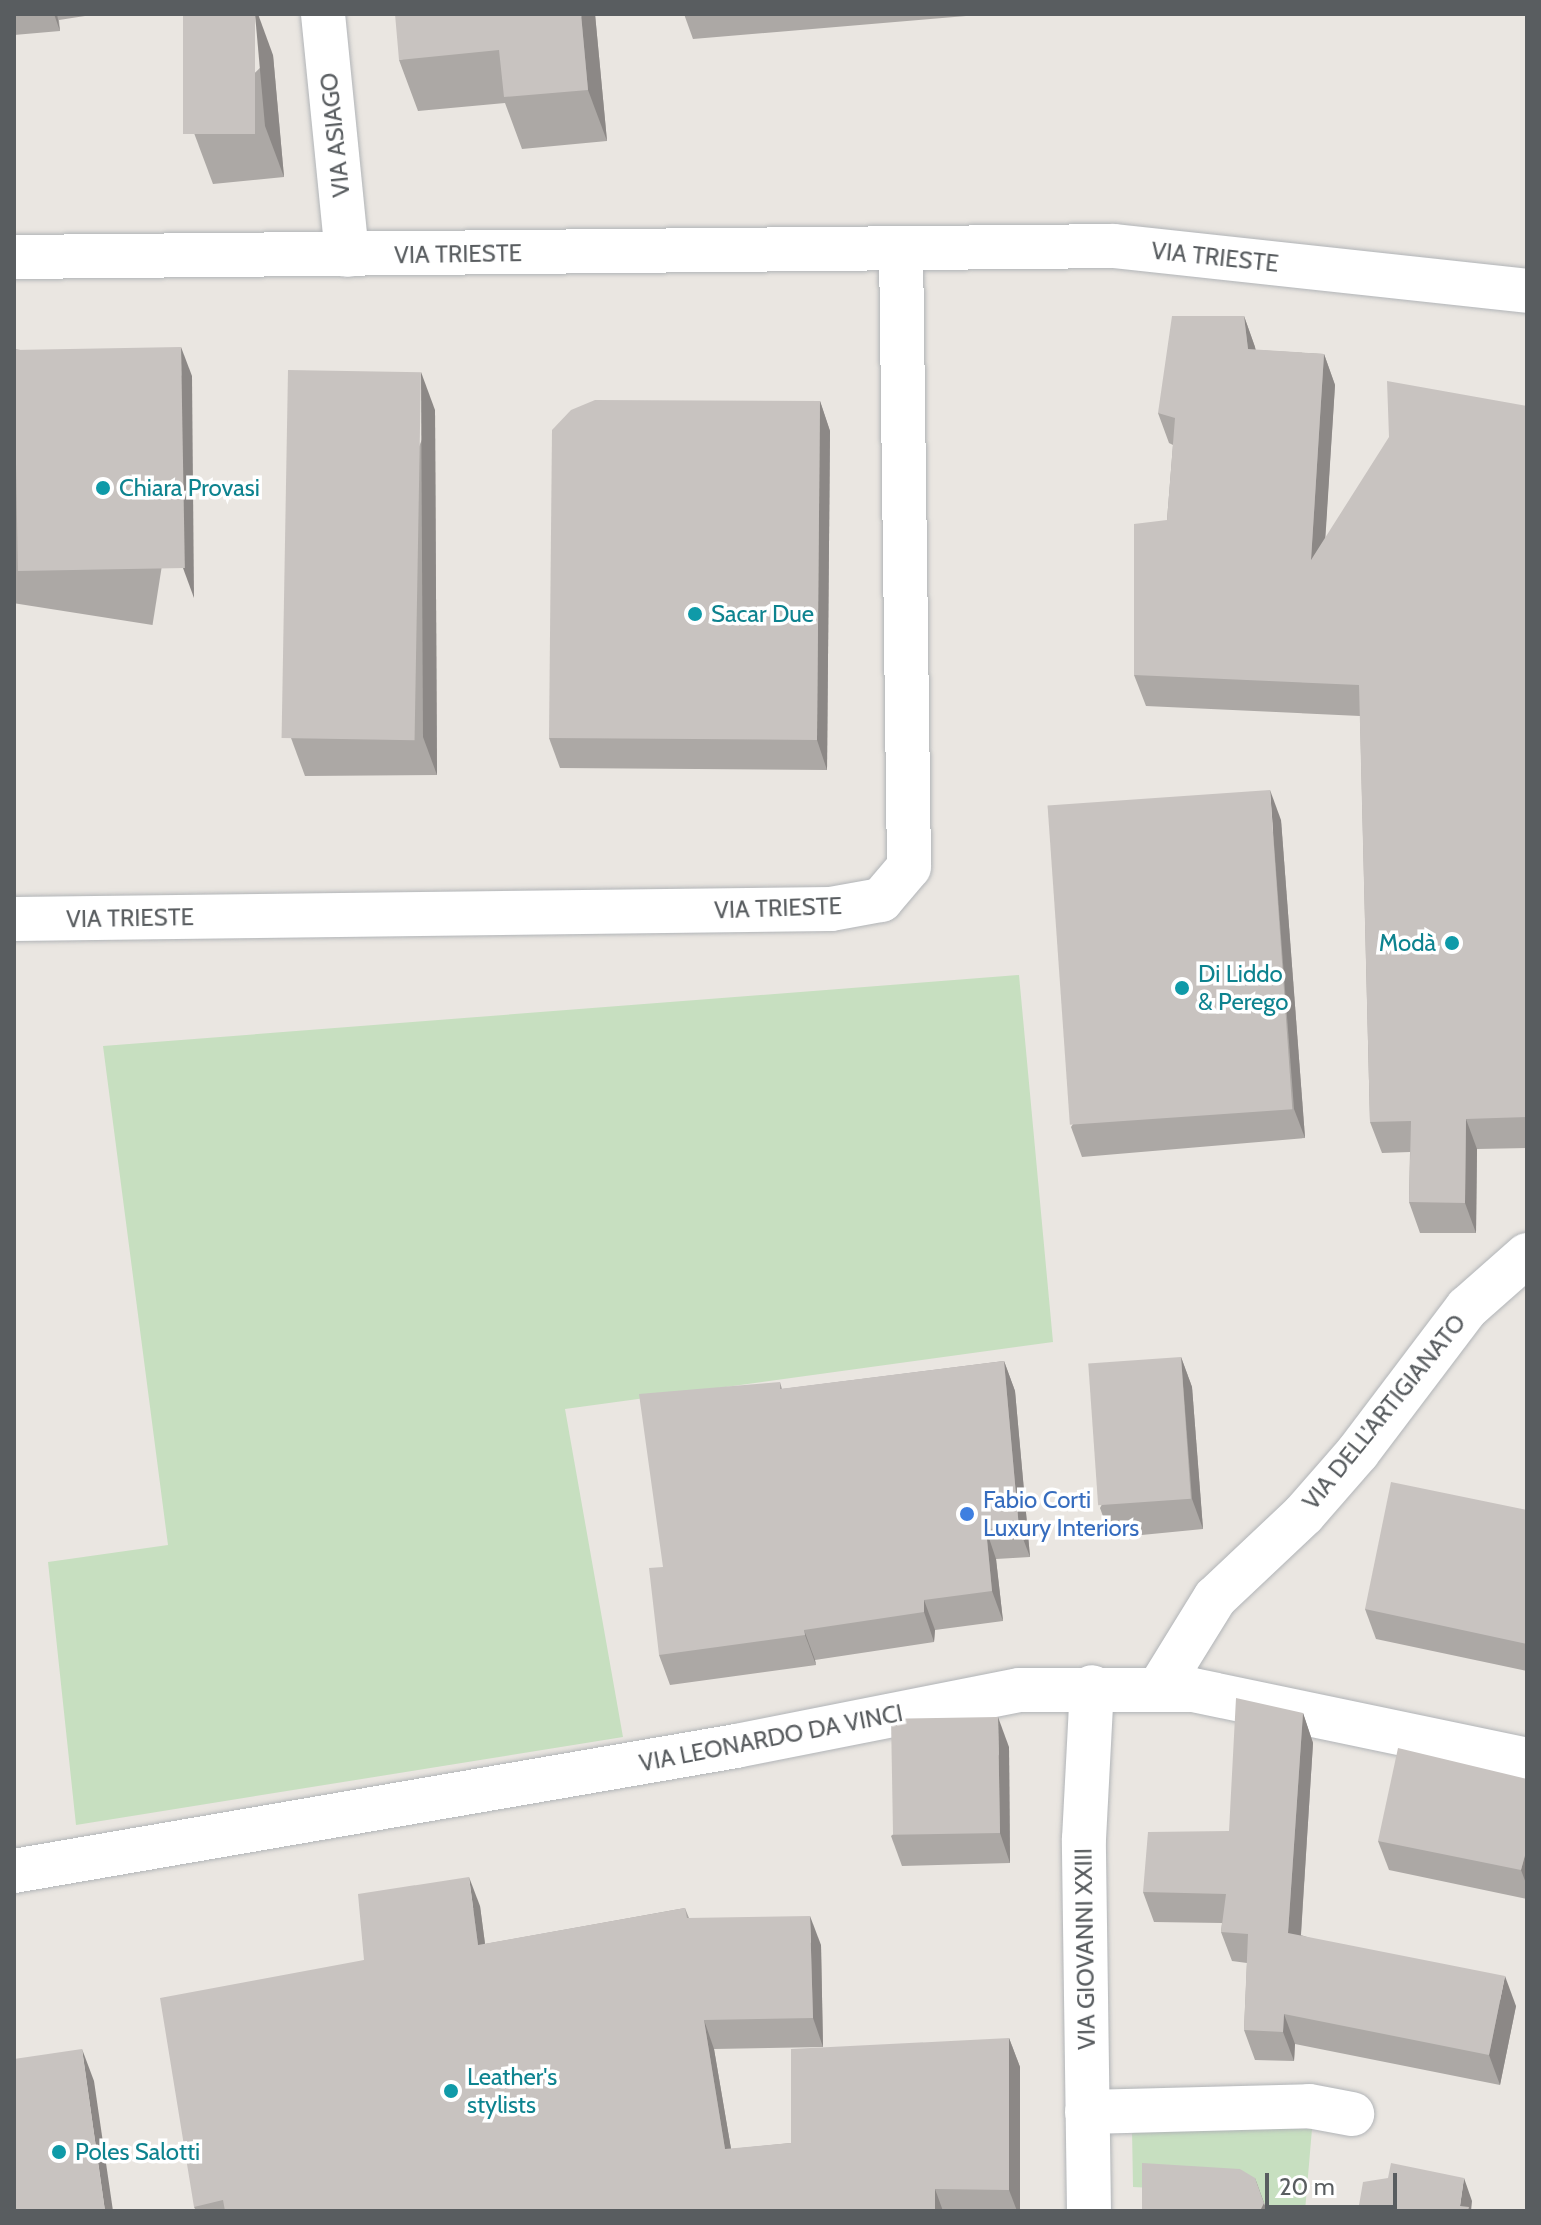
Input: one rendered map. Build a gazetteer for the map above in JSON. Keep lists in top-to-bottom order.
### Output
{
  "streets": {
    "street": [
      "VIA ASIAGO",
      "VIA TRIESTE",
      "VIA DELL'ARTIGIANATO",
      "VIA LEONARDO DA VINCI",
      "VIA GIOVANNI XXIII"
    ]
  },
  "crossings": [
    ["VIA ASIAGO", "VIA TRIESTE"],
    ["VIA DELL'ARTIGIANATO", "VIA LEONARDO DA VINCI"],
    ["VIA LEONARDO DA VINCI", "VIA GIOVANNI XXIII"]
  ],
  "places": [
    "Chiara Provasi",
    "Sacar Due",
    "Modà",
    "Di Liddo & Perego",
    "Fabio Corti Luxury Interiors",
    "Leather's stylists",
    "Poles Salotti"
  ],
  "scale_bar": "20 m"
}
